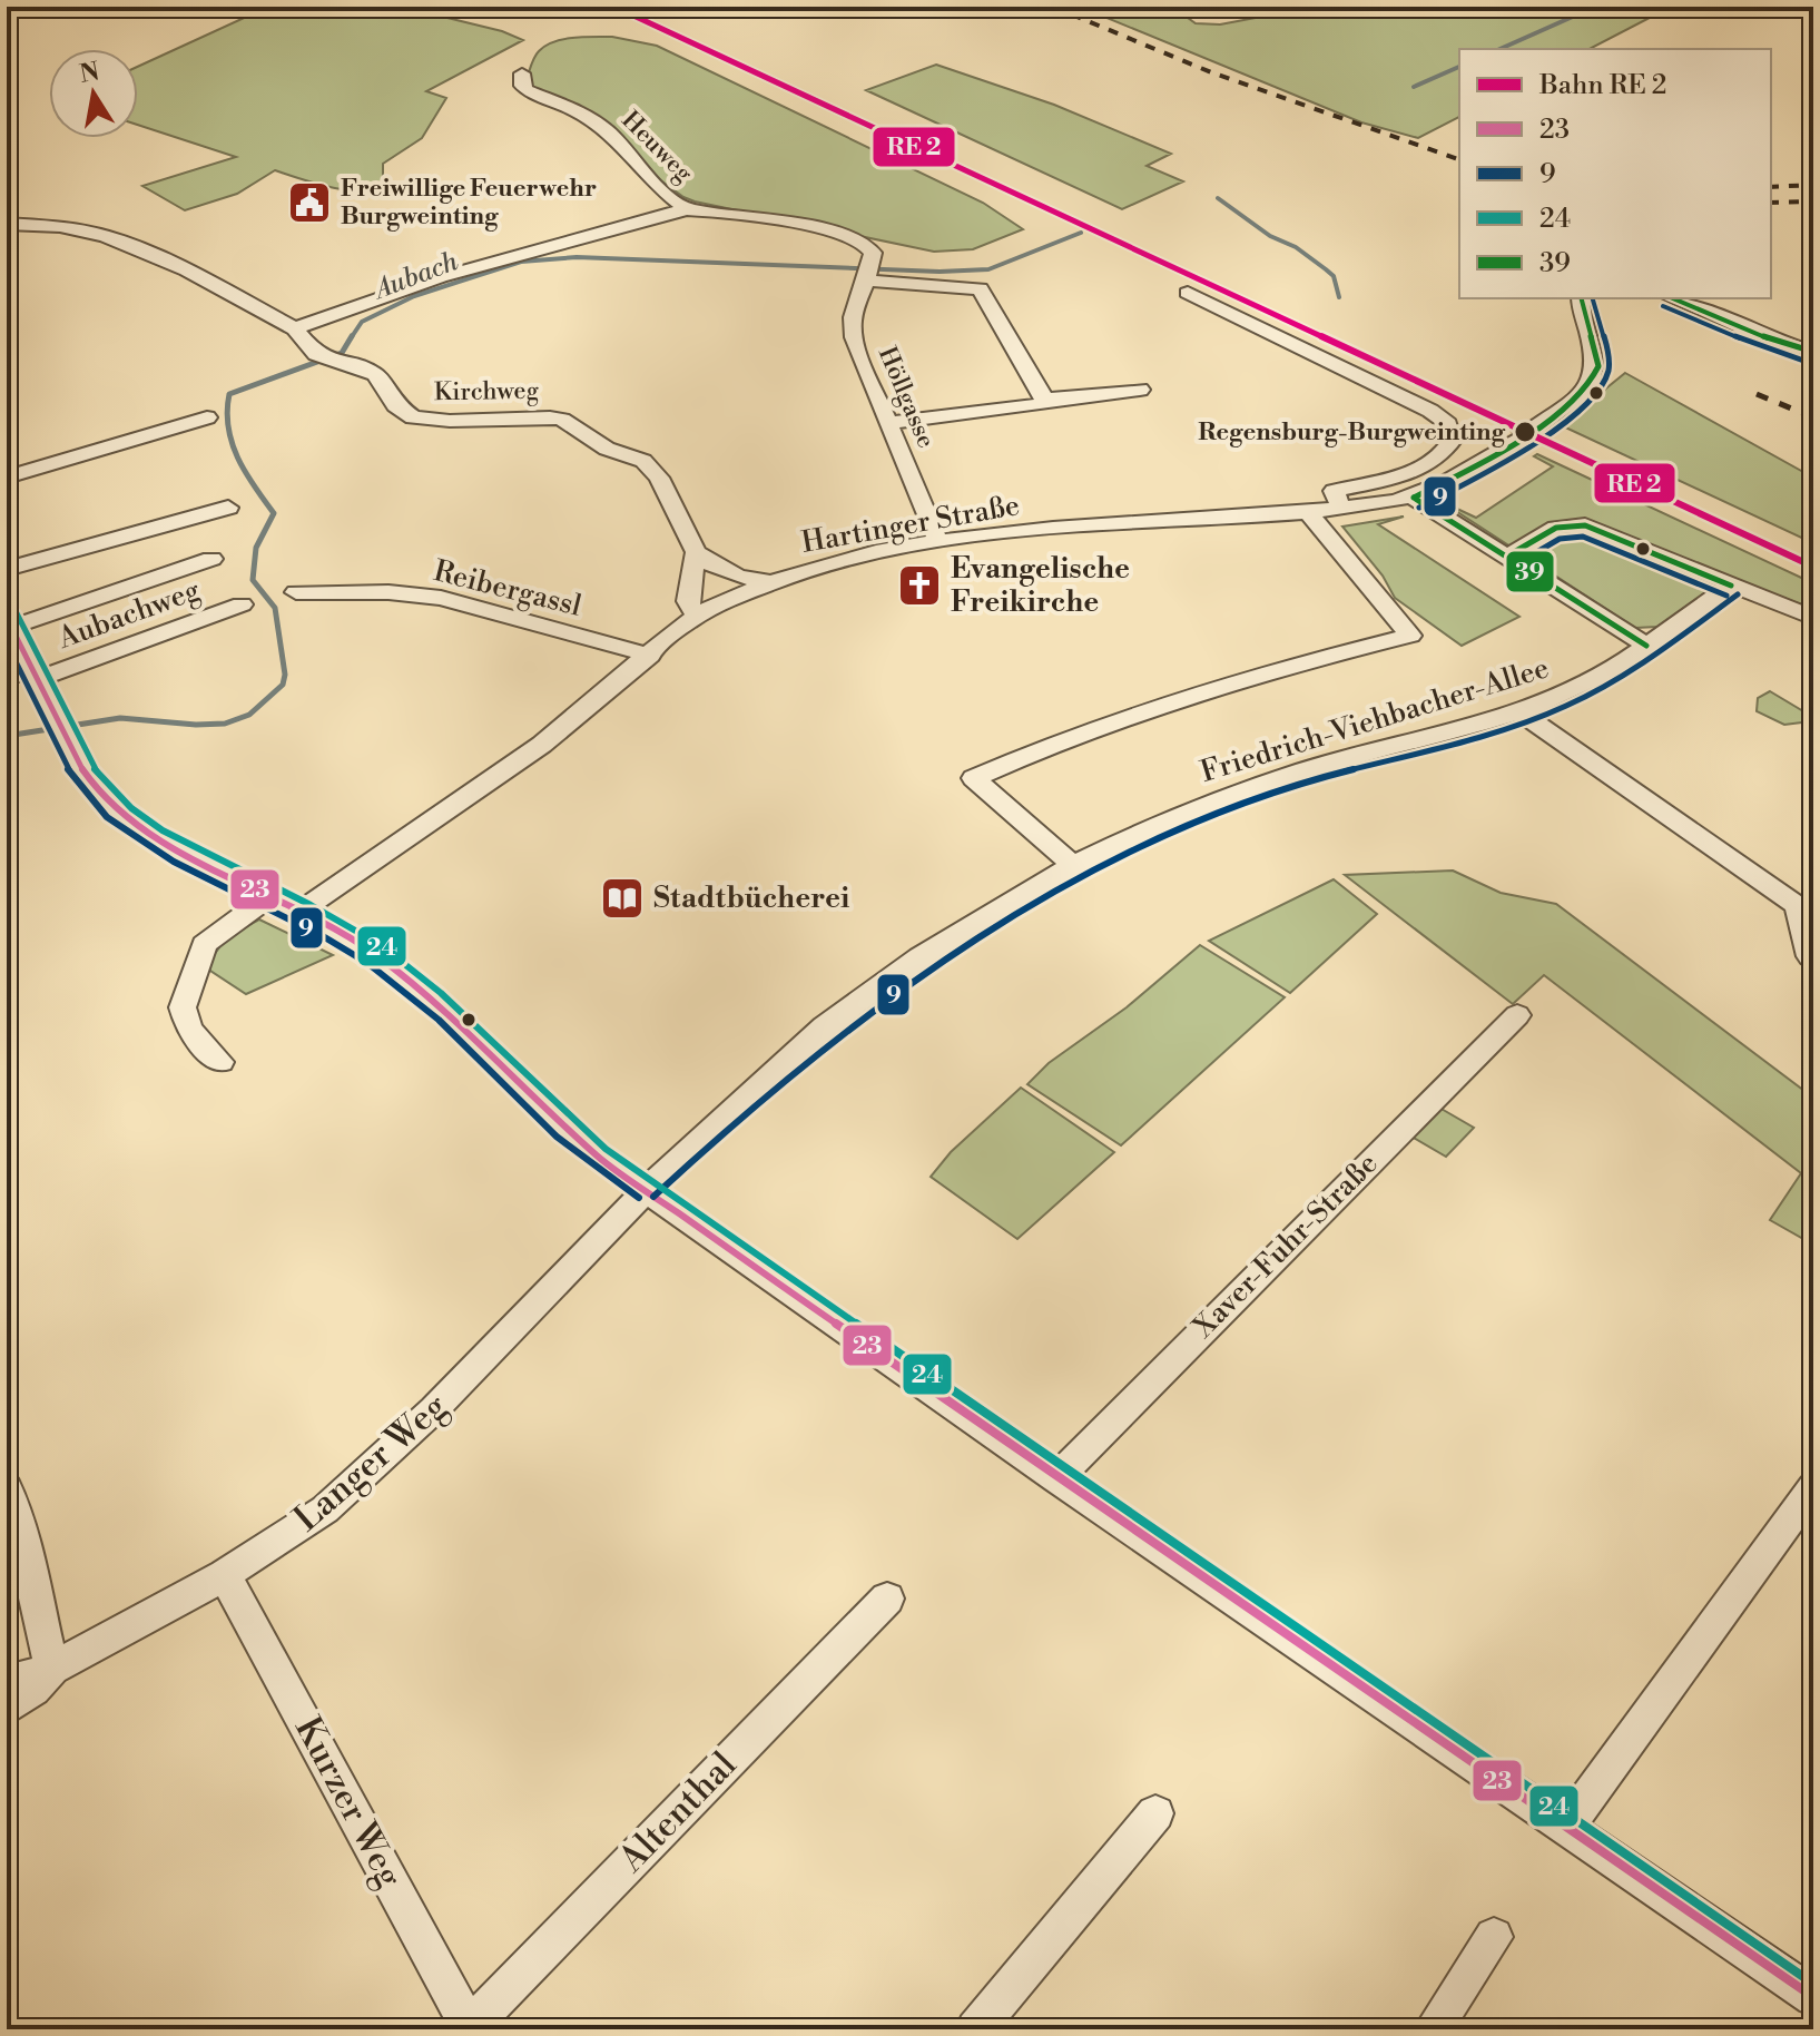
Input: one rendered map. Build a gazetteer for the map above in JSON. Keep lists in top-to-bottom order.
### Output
{
  "streets": {
    "street": [
      "Heuweg",
      "Kirchweg",
      "Höllgasse",
      "Hartinger Straße",
      "Reibergassl",
      "Aubachweg",
      "Friedrich-Viehbacher-Allee",
      "Xaver-Fuhr-Straße",
      "Langer Weg",
      "Kurzer Weg",
      "Altenthal"
    ]
  },
  "crossings": [
    ["Heuweg", "Kirchweg"],
    ["Höllgasse", "Hartinger Straße"],
    ["Hartinger Straße", "Reibergassl"],
    ["Friedrich-Viehbacher-Allee", "Langer Weg"],
    ["Langer Weg", "Kurzer Weg"],
    ["Kurzer Weg", "Altenthal"]
  ],
  "water": ["Aubach"],
  "places": {
    "public building": ["Freiwillige Feuerwehr Burgweinting"],
    "other": ["Regensburg-Burgweinting"],
    "church": ["Evangelische Freikirche"],
    "library": ["Stadtbücherei"]
  },
  "lines": [
    "transit line 9",
    "transit line 39",
    "transit line 24",
    "transit line 23"
  ],
  "legend": [
    "Bahn RE 2",
    "23",
    "9",
    "24",
    "39"
  ],
  "north": "top"
}
